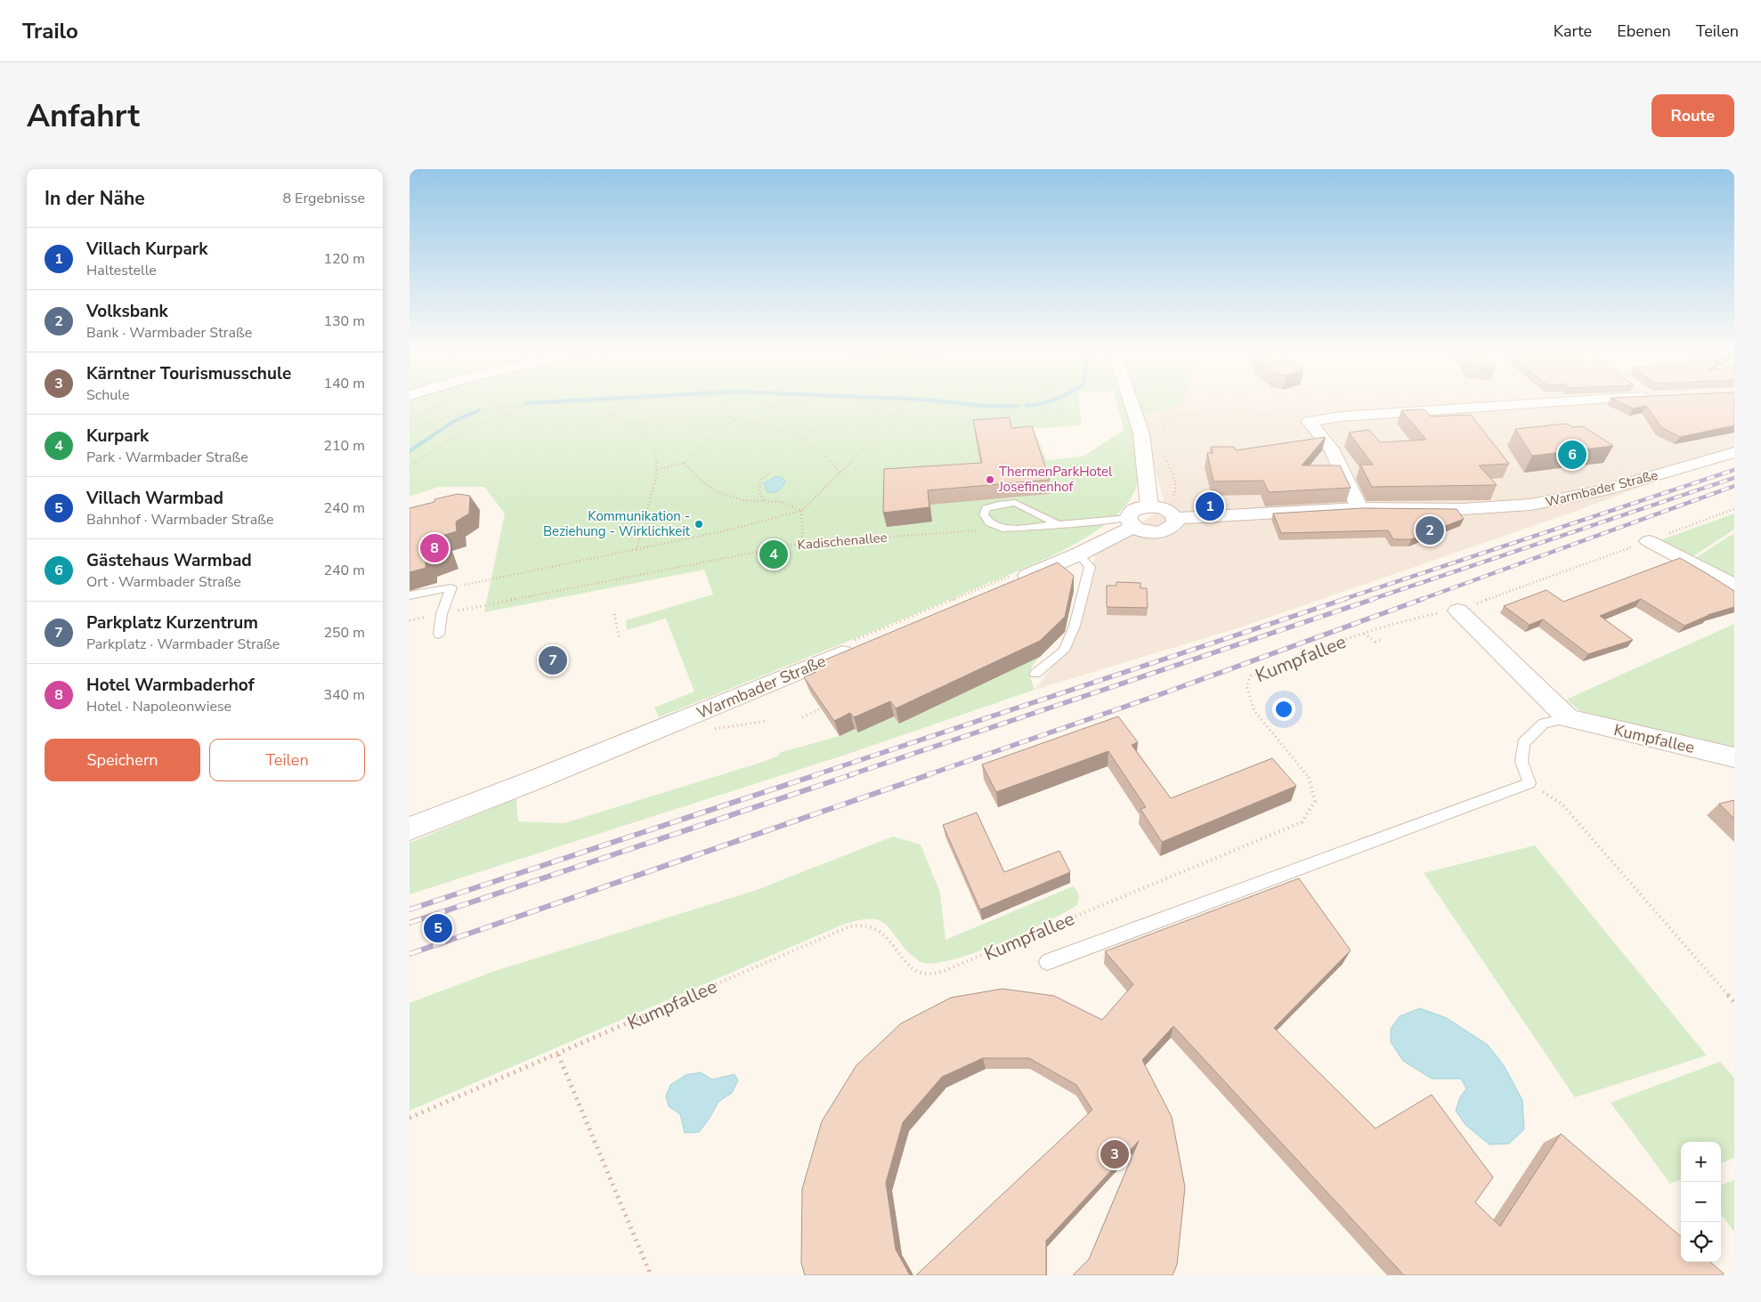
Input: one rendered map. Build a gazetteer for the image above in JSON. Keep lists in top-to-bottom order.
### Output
{
  "streets": {
    "street": ["Warmbader Straße", "Kumpfallee"],
    "path": ["Kadischenallee"]
  },
  "places": ["ThermenParkHotel Josefinenhof", "Kommunikation - Beziehung - Wirklichkeit"],
  "page": {
    "header": "Trailo",
    "nav": ["Karte", "Ebenen", "Teilen"],
    "buttons": [
      "Route",
      ["Speichern", "Teilen"]
    ],
    "title": "Anfahrt",
    "heading": ["In der Nähe", "8 Ergebnisse"],
    "list": [
      {
        "mark": "1",
        "name": "Villach Kurpark",
        "note": "Haltestelle",
        "value": "120 m"
      },
      {
        "mark": "2",
        "name": "Volksbank",
        "note": "Bank · Warmbader Straße",
        "value": "130 m"
      },
      {
        "mark": "3",
        "name": "Kärntner Tourismusschule",
        "note": "Schule",
        "value": "140 m"
      },
      {
        "mark": "4",
        "name": "Kurpark",
        "note": "Park · Warmbader Straße",
        "value": "210 m"
      },
      {
        "mark": "5",
        "name": "Villach Warmbad",
        "note": "Bahnhof · Warmbader Straße",
        "value": "240 m"
      },
      {
        "mark": "6",
        "name": "Gästehaus Warmbad",
        "note": "Ort · Warmbader Straße",
        "value": "240 m"
      },
      {
        "mark": "7",
        "name": "Parkplatz Kurzentrum",
        "note": "Parkplatz · Warmbader Straße",
        "value": "250 m"
      },
      {
        "mark": "8",
        "name": "Hotel Warmbaderhof",
        "note": "Hotel · Napoleonwiese",
        "value": "340 m"
      }
    ],
    "pins": [
      "6",
      "1",
      "2",
      "8",
      "4",
      "7",
      "5",
      "3"
    ],
    "map_buttons": ["+", "−"]
  }
}
